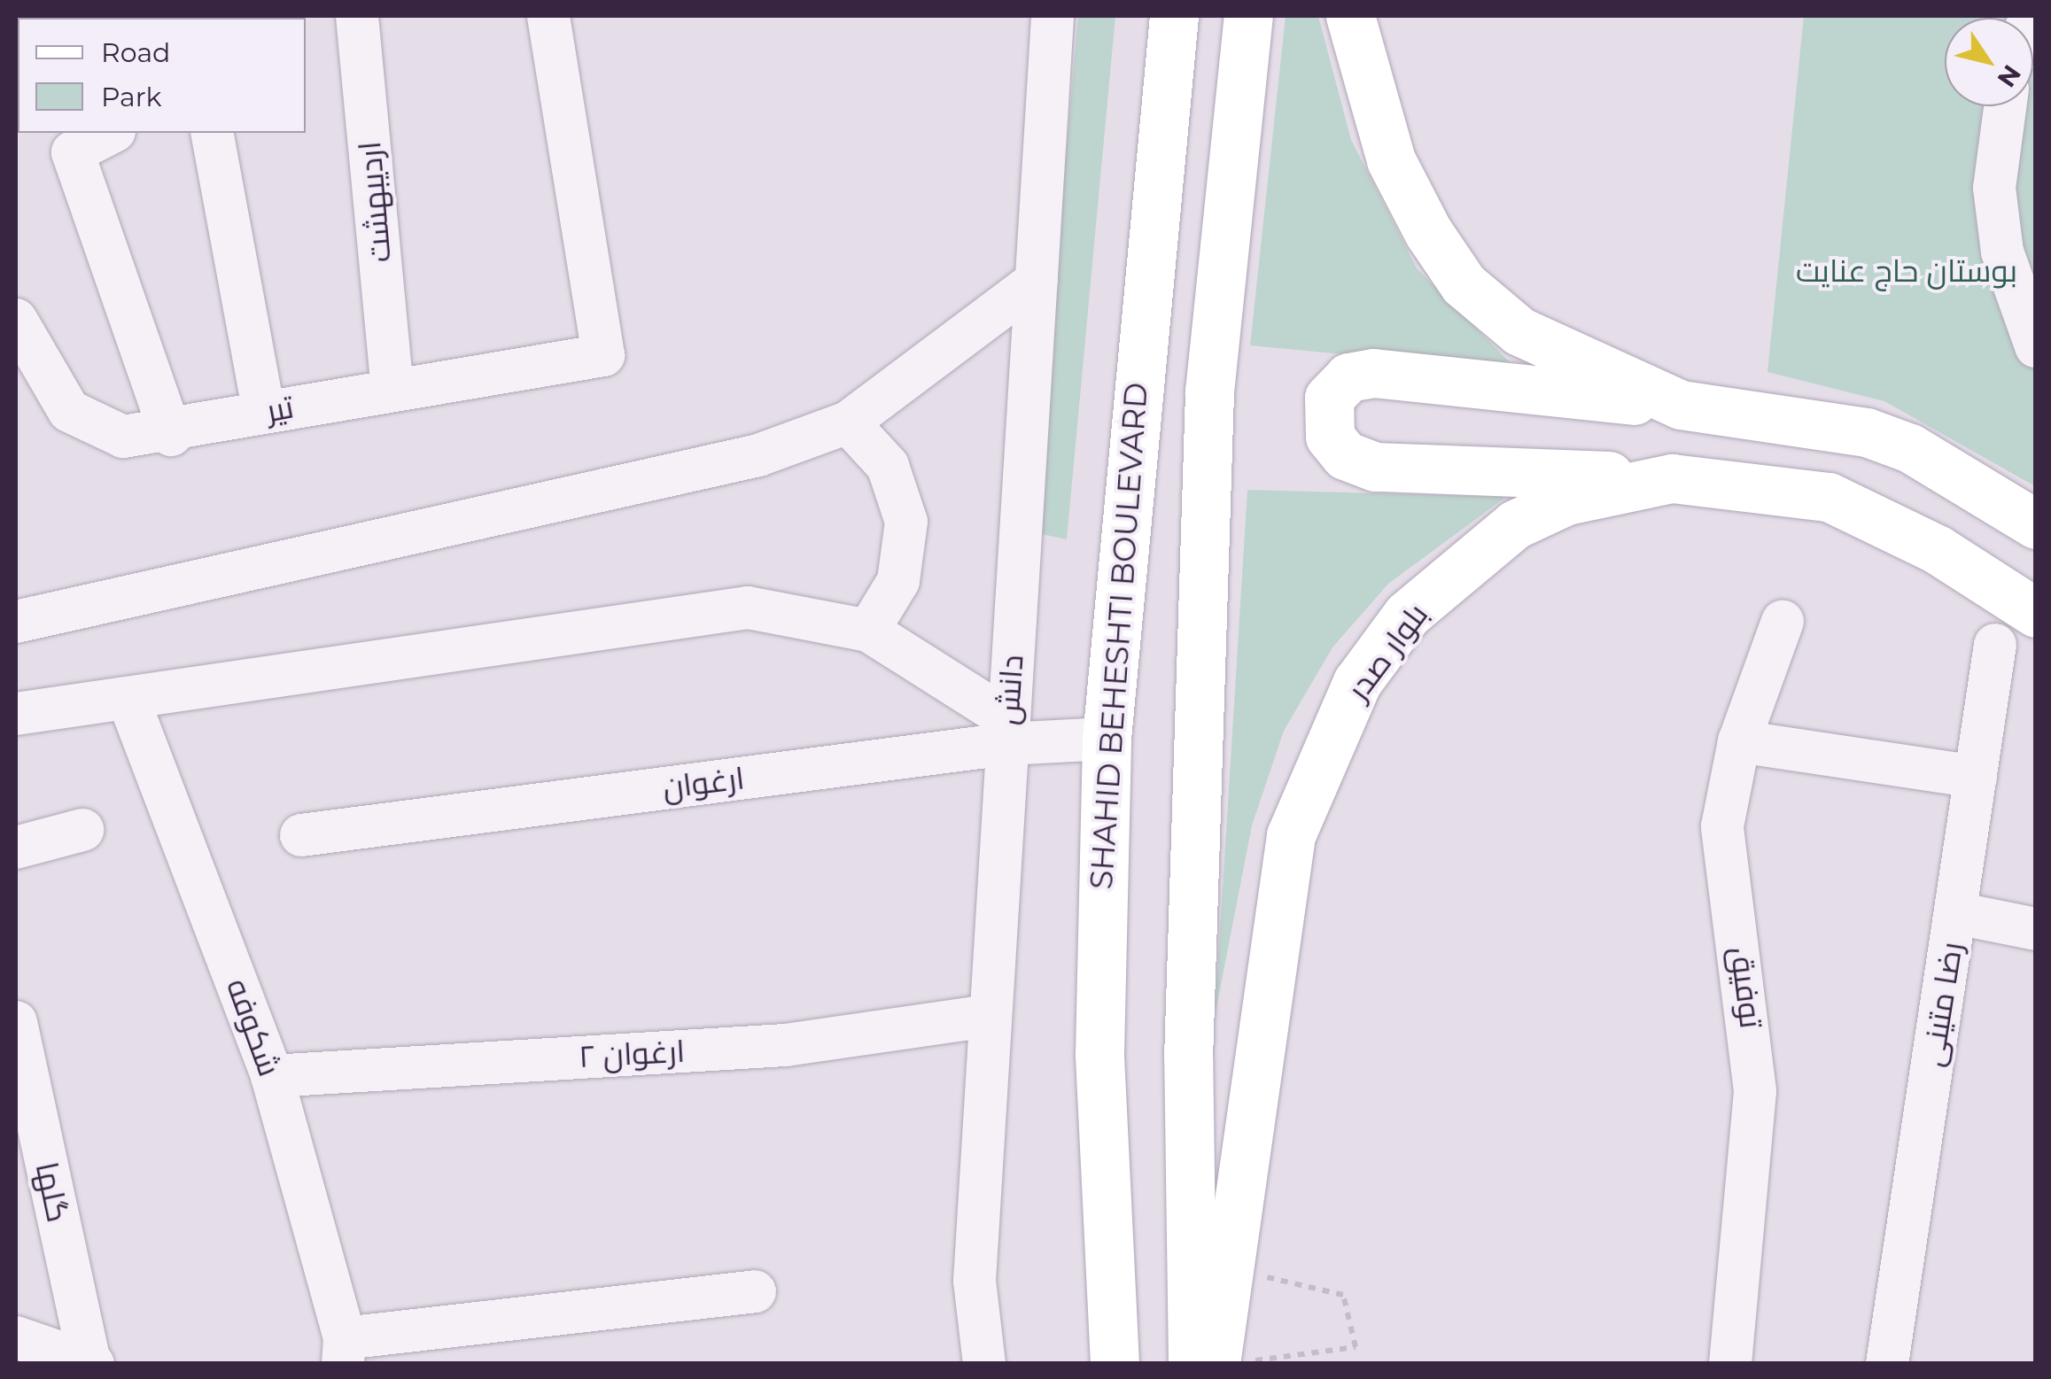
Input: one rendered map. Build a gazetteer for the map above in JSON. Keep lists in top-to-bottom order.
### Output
{
  "streets": {
    "main road": ["SHAHID BEHESHTI BOULEVARD", "بلوار صدر"],
    "street": [
      "اردیبهشت",
      "تیر",
      "دانش",
      "ارغوان",
      "توفیق",
      "رضا متینی",
      "شکوفه",
      "ارغوان ۲",
      "گلها"
    ]
  },
  "crossings": [
    ["اردیبهشت", "تیر"],
    ["SHAHID BEHESHTI BOULEVARD", "ارغوان"],
    ["دانش", "ارغوان"],
    ["دانش", "ارغوان ۲"],
    ["شکوفه", "ارغوان ۲"]
  ],
  "parks": ["بوستان حاج عنایت"],
  "legend": ["Road", "Park"],
  "north": "bottom right"
}
